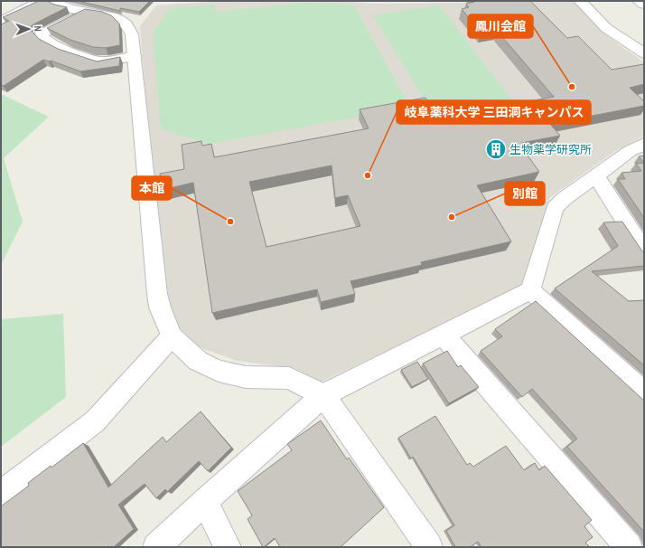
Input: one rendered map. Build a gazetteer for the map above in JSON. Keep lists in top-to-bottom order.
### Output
{
  "places": {
    "other": [
      "鳳川会館",
      "岐阜薬科大学 三田洞キャンパス",
      "別館",
      "本館"
    ],
    "building": ["生物薬学研究所"]
  },
  "north": "right"
}
